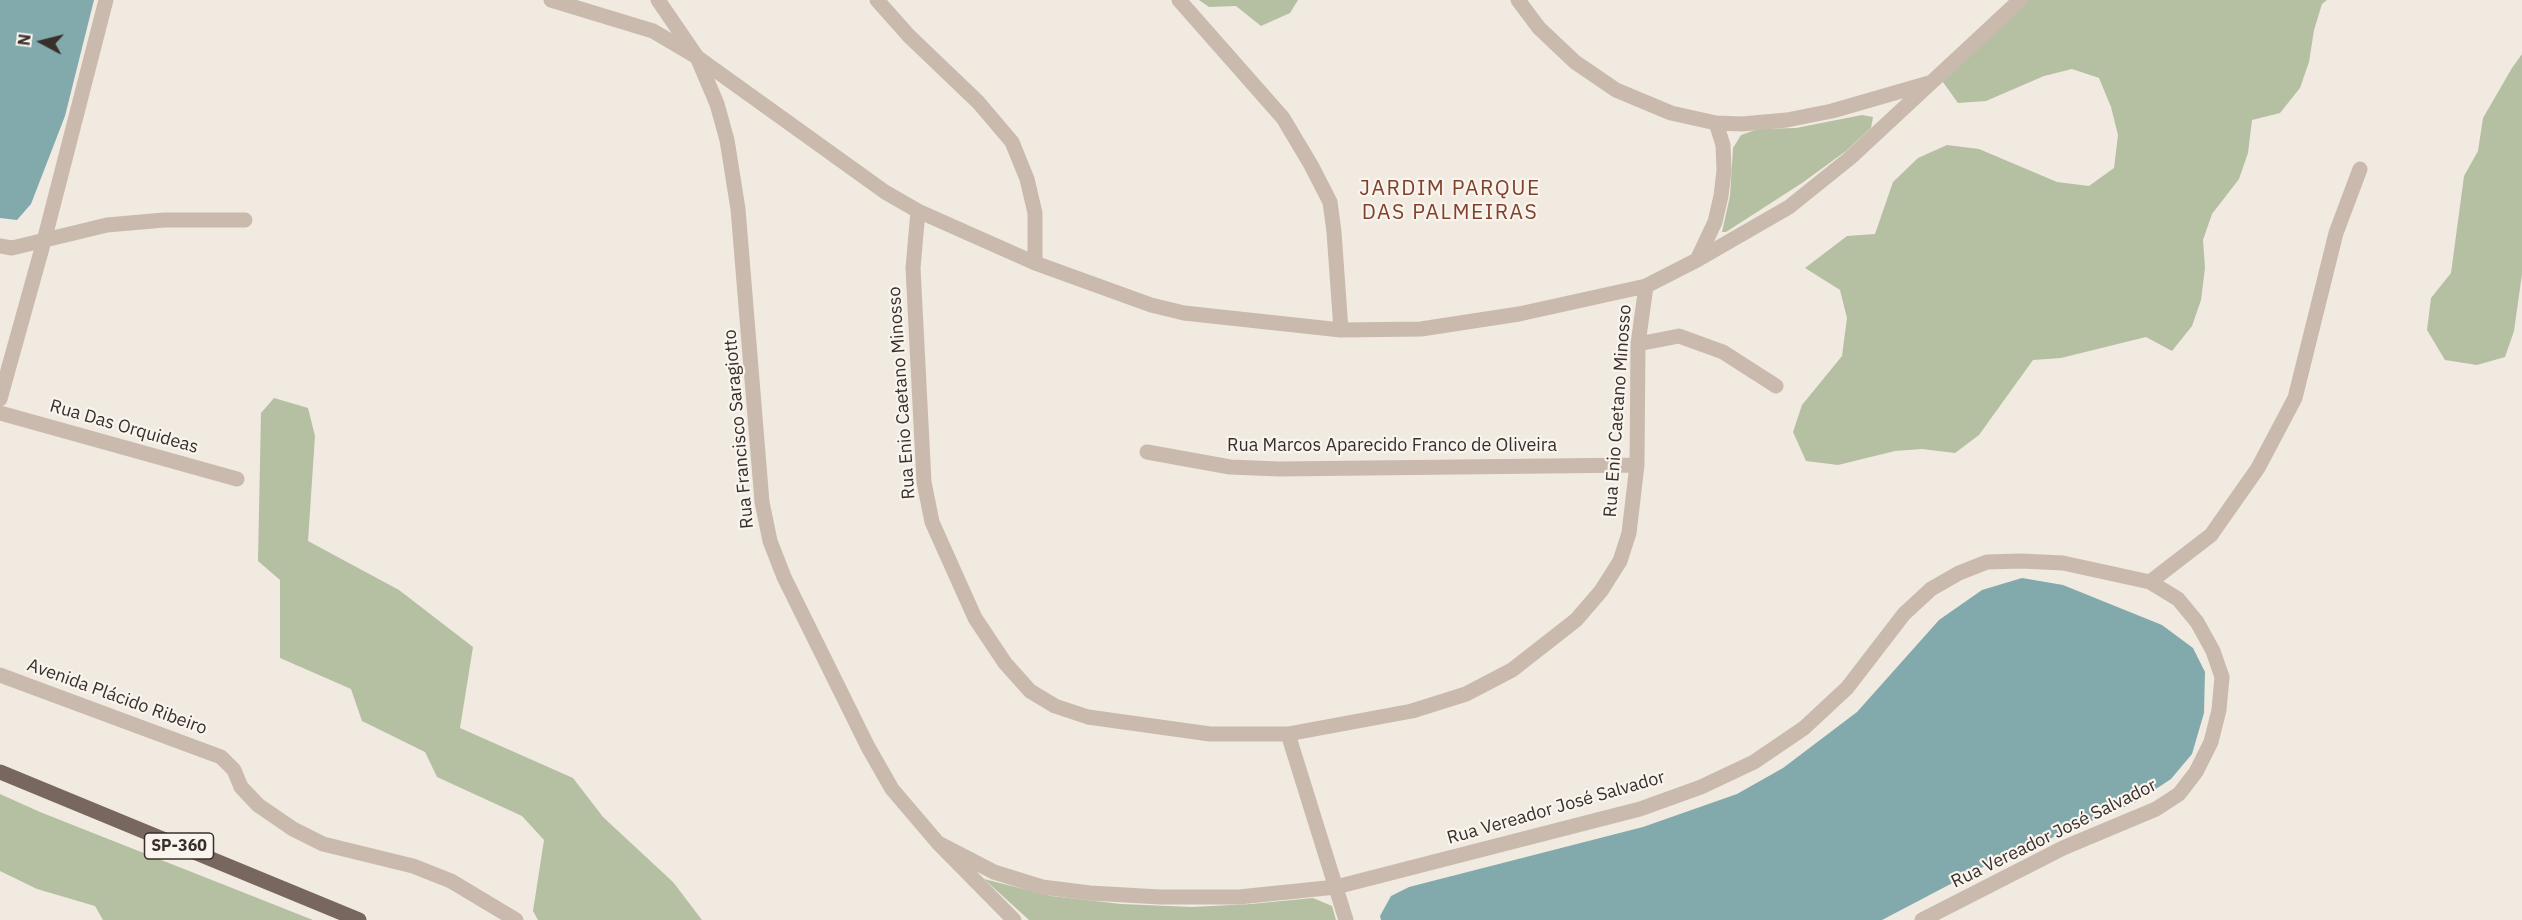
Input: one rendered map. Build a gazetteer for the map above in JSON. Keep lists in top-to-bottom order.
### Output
{
  "streets": {
    "main road": ["SP-360"],
    "street": [
      "Rua Enio Caetano Minosso",
      "Rua Das Orquideas",
      "Rua Francisco Saragiotto",
      "Rua Marcos Aparecido Franco de Oliveira",
      "Avenida Plácido Ribeiro",
      "Rua Vereador José Salvador"
    ]
  },
  "crossings": [
    ["Rua Enio Caetano Minosso", "Rua Marcos Aparecido Franco de Oliveira"],
    ["Rua Francisco Saragiotto", "Rua Vereador José Salvador"]
  ],
  "districts": ["JARDIM PARQUE DAS PALMEIRAS"],
  "north": "left"
}
